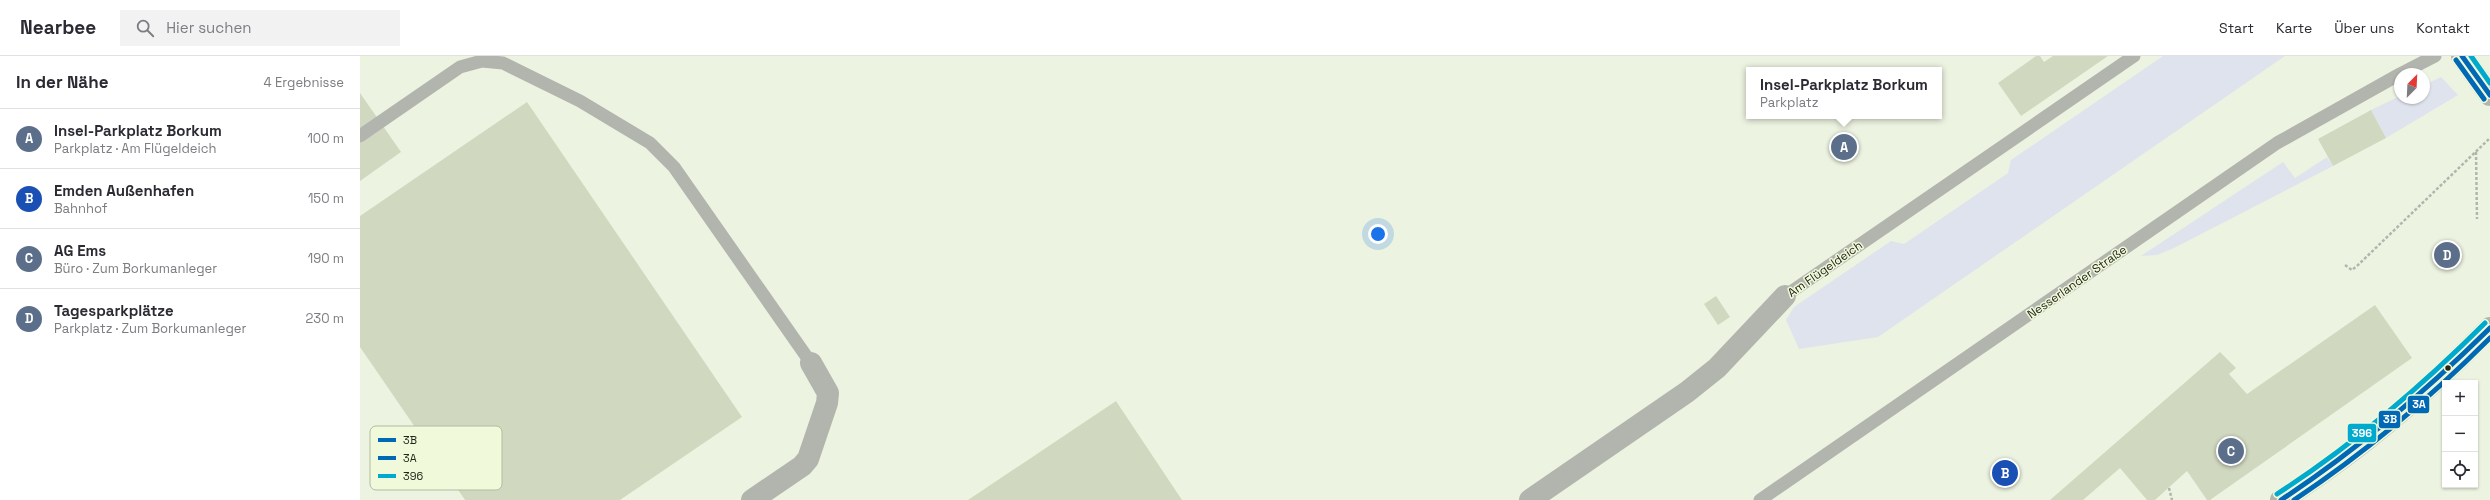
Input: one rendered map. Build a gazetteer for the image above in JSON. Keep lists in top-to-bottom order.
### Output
{
  "streets": {
    "street": ["Am Flügeldeich"],
    "lane": ["Nesserlander Straße"]
  },
  "lines": ["transit line 3B", "transit line 396", "transit line 3A"],
  "legend": ["3B", "3A", "396"],
  "north": "top right",
  "page": {
    "header": "Nearbee",
    "search": "Hier suchen",
    "nav": [
      "Start",
      "Karte",
      "Über uns",
      "Kontakt"
    ],
    "heading": ["In der Nähe", "4 Ergebnisse"],
    "popup": ["Insel-Parkplatz Borkum", "Parkplatz"],
    "list": [
      {
        "mark": "A",
        "name": "Insel-Parkplatz Borkum",
        "note": "Parkplatz · Am Flügeldeich",
        "value": "100 m"
      },
      {
        "mark": "B",
        "name": "Emden Außenhafen",
        "note": "Bahnhof",
        "value": "150 m"
      },
      {
        "mark": "C",
        "name": "AG Ems",
        "note": "Büro · Zum Borkumanleger",
        "value": "190 m"
      },
      {
        "mark": "D",
        "name": "Tagesparkplätze",
        "note": "Parkplatz · Zum Borkumanleger",
        "value": "230 m"
      }
    ],
    "pins": [
      "A",
      "D",
      "C",
      "B"
    ],
    "map_buttons": ["+", "−"]
  }
}
